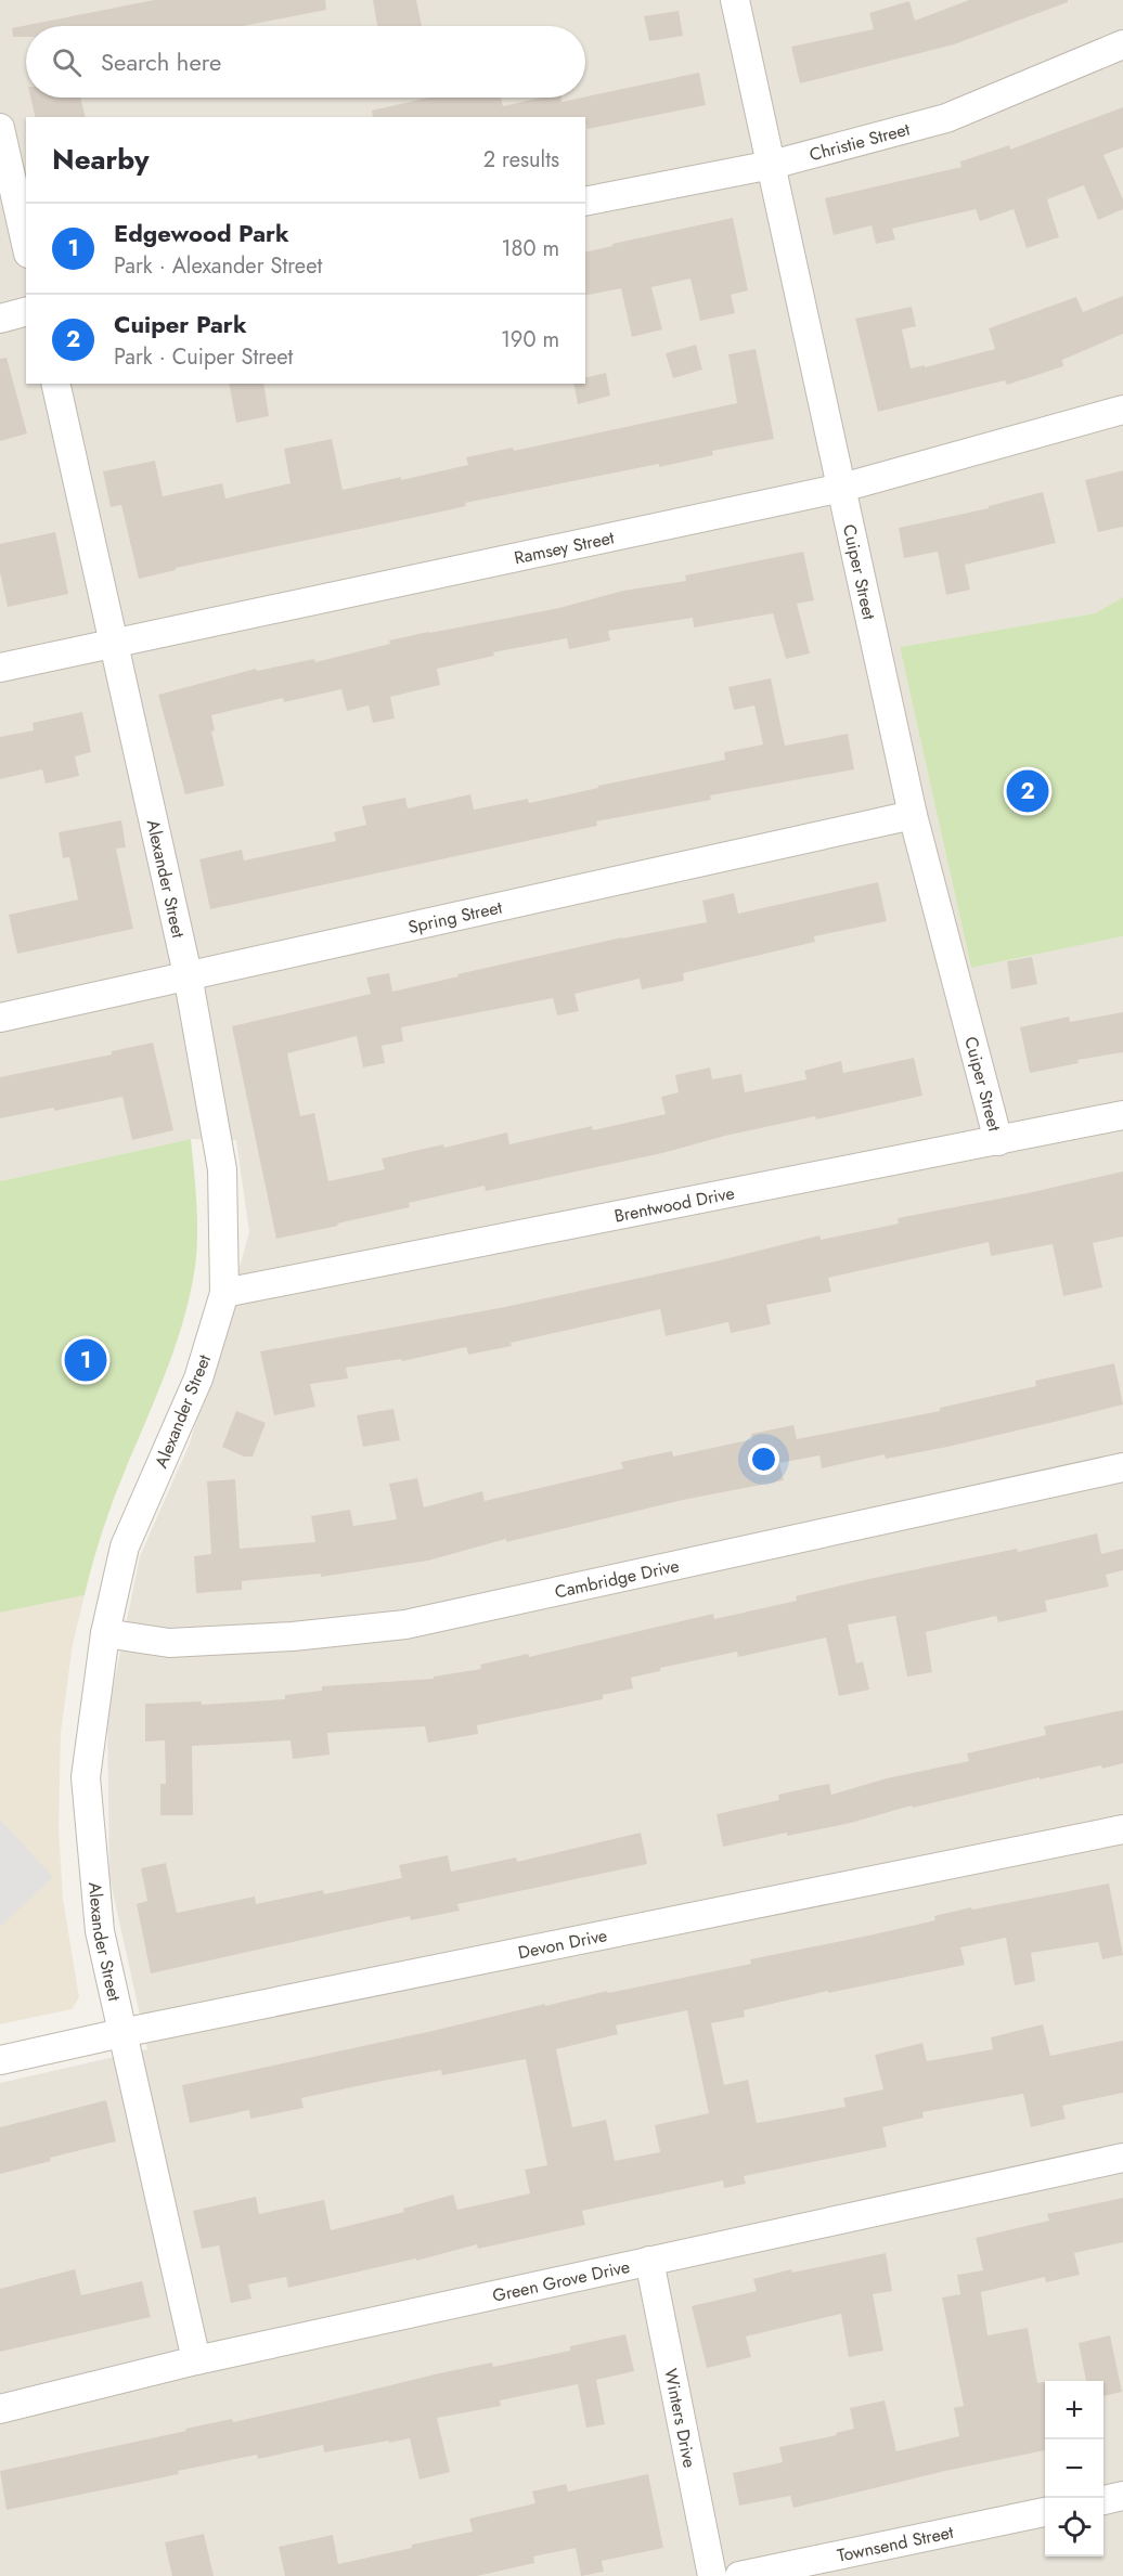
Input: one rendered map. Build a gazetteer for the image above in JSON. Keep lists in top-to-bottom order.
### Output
{
  "streets": {
    "street": [
      "Christie Street",
      "Ramsey Street",
      "Cuiper Street",
      "Alexander Street",
      "Spring Street",
      "Brentwood Drive",
      "Cambridge Drive",
      "Devon Drive",
      "Green Grove Drive",
      "Winters Drive",
      "Townsend Street"
    ]
  },
  "crossings": [
    ["Christie Street", "Cuiper Street"],
    ["Ramsey Street", "Cuiper Street"],
    ["Ramsey Street", "Alexander Street"],
    ["Cuiper Street", "Spring Street"],
    ["Cuiper Street", "Brentwood Drive"],
    ["Alexander Street", "Spring Street"],
    ["Alexander Street", "Brentwood Drive"],
    ["Alexander Street", "Cambridge Drive"],
    ["Alexander Street", "Devon Drive"],
    ["Alexander Street", "Green Grove Drive"],
    ["Green Grove Drive", "Winters Drive"]
  ],
  "page": {
    "search": "Search here",
    "heading": ["Nearby", "2 results"],
    "list": [
      {
        "mark": "1",
        "name": "Edgewood Park",
        "note": "Park · Alexander Street",
        "value": "180 m"
      },
      {
        "mark": "2",
        "name": "Cuiper Park",
        "note": "Park · Cuiper Street",
        "value": "190 m"
      }
    ],
    "pins": ["2", "1"],
    "map_buttons": ["+", "−"]
  }
}
